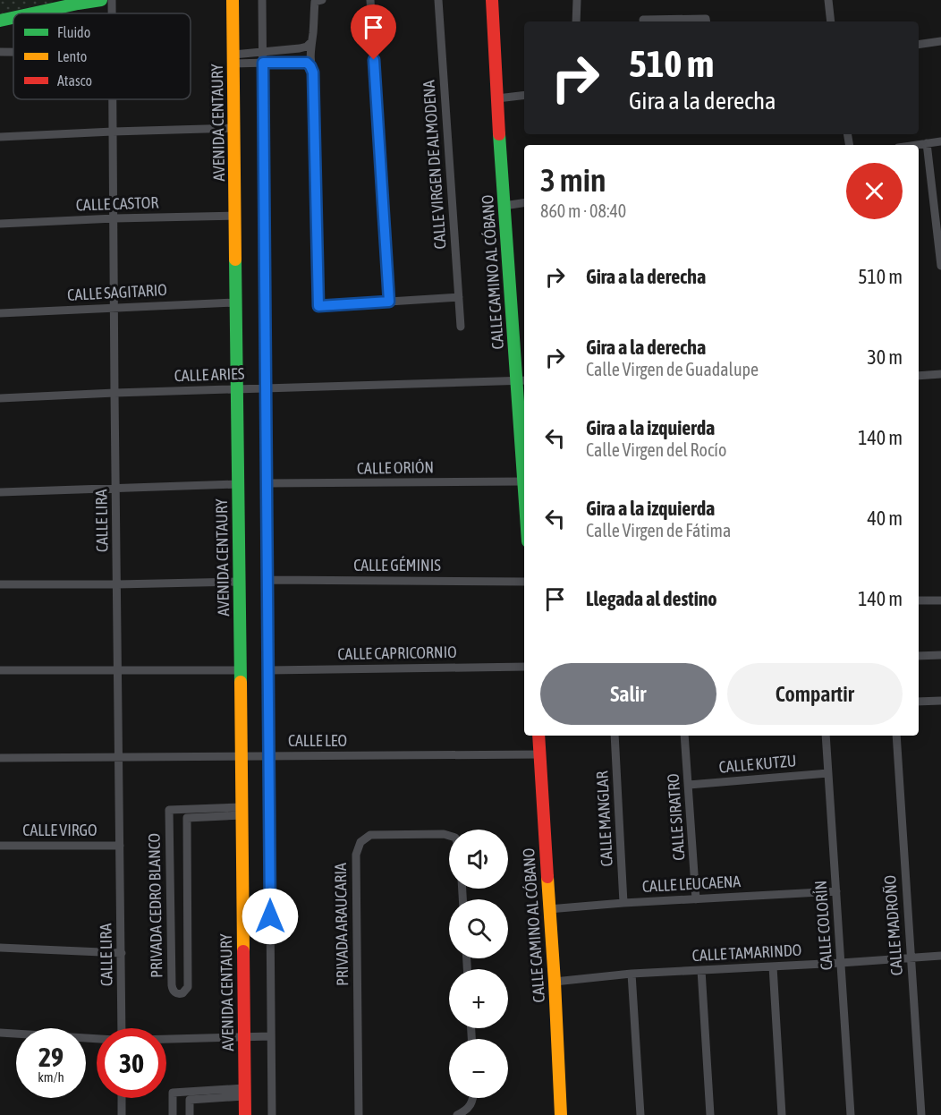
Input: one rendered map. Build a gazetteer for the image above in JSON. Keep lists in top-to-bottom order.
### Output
{
  "streets": {
    "street": [
      "AVENIDA CENTAURY",
      "CALLE VIRGEN DE ALMODENA",
      "CALLE CASTOR",
      "CALLE CAMINO AL CÓBANO",
      "CALLE SAGITARIO",
      "CALLE ARIES",
      "CALLE ORIÓN",
      "CALLE LIRA",
      "CALLE GÉMINIS",
      "CALLE CAPRICORNIO",
      "CALLE LEO",
      "CALLE KUTZU",
      "CALLE SIRATRO",
      "CALLE MANGLAR",
      "CALLE VIRGO",
      "CALLE LEUCAENA",
      "PRIVADA CEDRO BLANCO",
      "PRIVADA ARAUCARIA",
      "CALLE COLORÍN",
      "CALLE MADROÑO",
      "CALLE TAMARINDO"
    ]
  },
  "crossings": [
    ["AVENIDA CENTAURY", "CALLE CASTOR"],
    ["AVENIDA CENTAURY", "CALLE SAGITARIO"],
    ["AVENIDA CENTAURY", "CALLE ARIES"],
    ["AVENIDA CENTAURY", "CALLE LEO"],
    ["AVENIDA CENTAURY", "PRIVADA CEDRO BLANCO"],
    ["CALLE CASTOR", "CALLE LIRA"],
    ["CALLE CAMINO AL CÓBANO", "CALLE ARIES"],
    ["CALLE CAMINO AL CÓBANO", "CALLE ORIÓN"],
    ["CALLE CAMINO AL CÓBANO", "CALLE LEO"],
    ["CALLE CAMINO AL CÓBANO", "CALLE LEUCAENA"],
    ["CALLE CAMINO AL CÓBANO", "CALLE TAMARINDO"],
    ["CALLE SAGITARIO", "CALLE LIRA"],
    ["CALLE ARIES", "CALLE LIRA"],
    ["CALLE LIRA", "CALLE LEO"],
    ["CALLE LIRA", "CALLE VIRGO"],
    ["CALLE KUTZU", "CALLE SIRATRO"],
    ["CALLE KUTZU", "CALLE COLORÍN"],
    ["CALLE SIRATRO", "CALLE LEUCAENA"],
    ["CALLE MANGLAR", "CALLE LEUCAENA"],
    ["CALLE LEUCAENA", "CALLE COLORÍN"],
    ["CALLE COLORÍN", "CALLE TAMARINDO"],
    ["CALLE MADROÑO", "CALLE TAMARINDO"]
  ],
  "legend": ["Fluido", "Lento", "Atasco"],
  "page": {
    "turn": ["510 m", "Gira a la derecha"],
    "heading": ["3 min", "860 m · 08:40"],
    "list": [
      {
        "name": "Gira a la derecha",
        "value": "510 m"
      },
      {
        "name": "Gira a la derecha",
        "note": "Calle Virgen de Guadalupe",
        "value": "30 m"
      },
      {
        "name": "Gira a la izquierda",
        "note": "Calle Virgen del Rocío",
        "value": "140 m"
      },
      {
        "name": "Gira a la izquierda",
        "note": "Calle Virgen de Fátima",
        "value": "40 m"
      },
      {
        "name": "Llegada al destino",
        "value": "140 m"
      }
    ],
    "buttons": ["Salir", "Compartir"],
    "map_buttons": ["+", "−"],
    "speed": "29 km/h",
    "limit": "30"
  }
}
